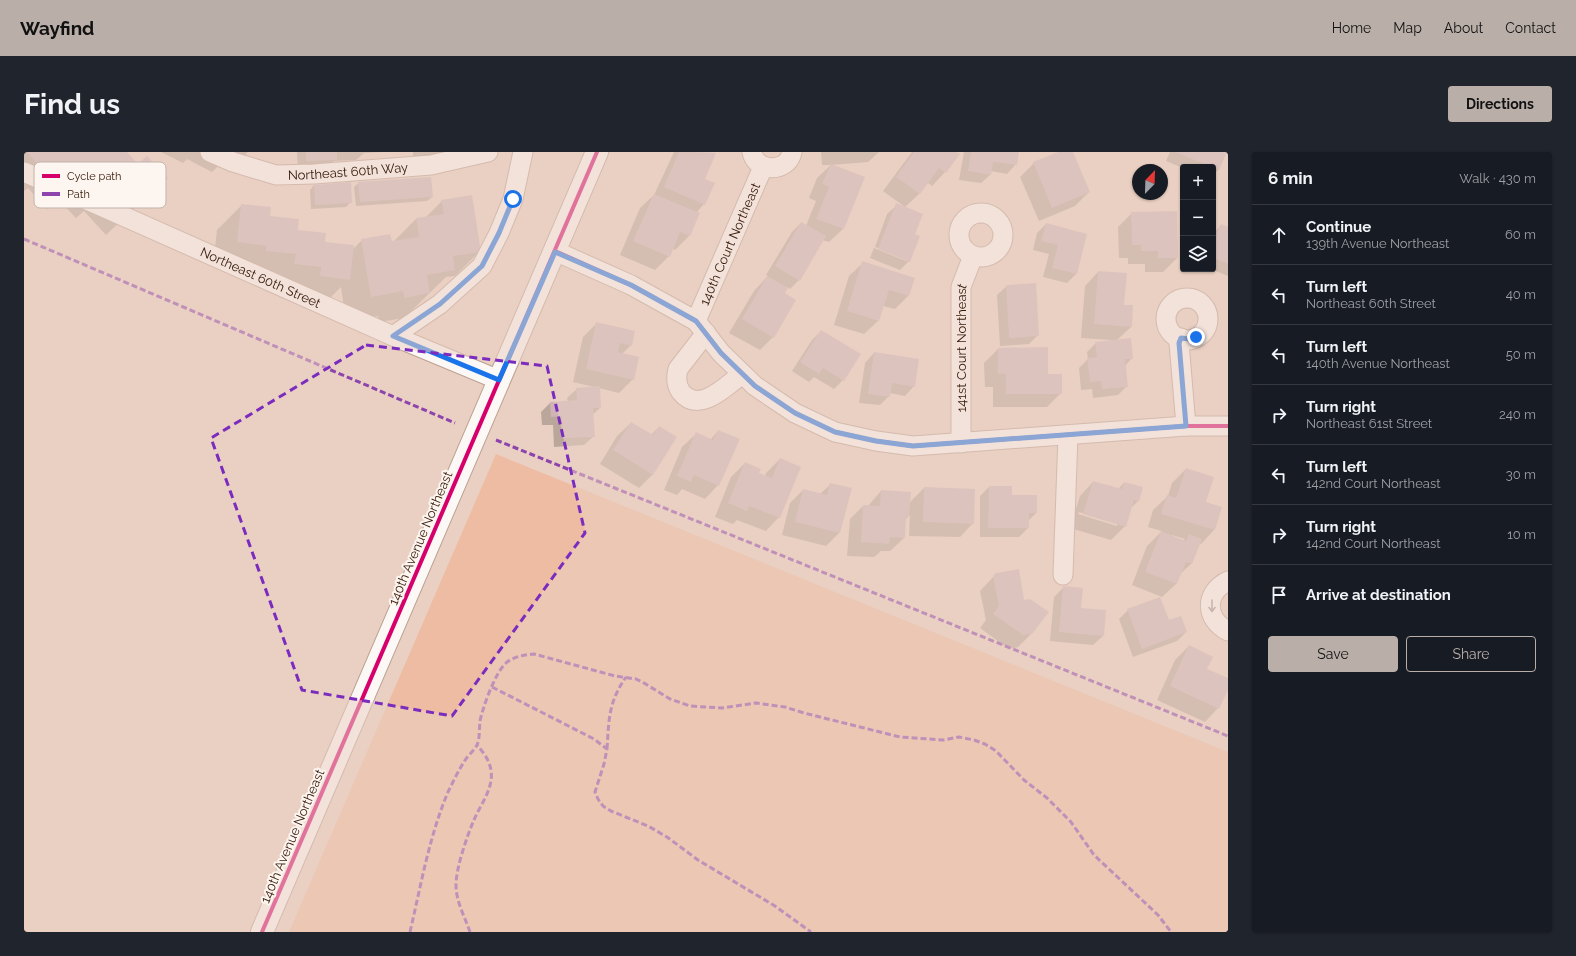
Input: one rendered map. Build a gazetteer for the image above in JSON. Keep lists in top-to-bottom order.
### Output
{
  "streets": {
    "street": [
      "Northeast 60th Way",
      "140th Court Northeast",
      "Northeast 60th Street",
      "141st Court Northeast",
      "140th Avenue Northeast"
    ]
  },
  "crossings": [
    ["Northeast 60th Street", "140th Avenue Northeast"]
  ],
  "legend": ["Cycle path", "Path"],
  "north": "top right",
  "page": {
    "header": "Wayfind",
    "nav": [
      "Home",
      "Map",
      "About",
      "Contact"
    ],
    "buttons": [
      "Directions",
      ["Save", "Share"]
    ],
    "title": "Find us",
    "heading": ["6 min", "Walk · 430 m"],
    "map_buttons": ["+", "−"],
    "list": [
      ["Continue", "139th Avenue Northeast", "60 m"],
      ["Turn left", "Northeast 60th Street", "40 m"],
      ["Turn left", "140th Avenue Northeast", "50 m"],
      ["Turn right", "Northeast 61st Street", "240 m"],
      ["Turn left", "142nd Court Northeast", "30 m"],
      ["Turn right", "142nd Court Northeast", "10 m"],
      "Arrive at destination"
    ]
  }
}
